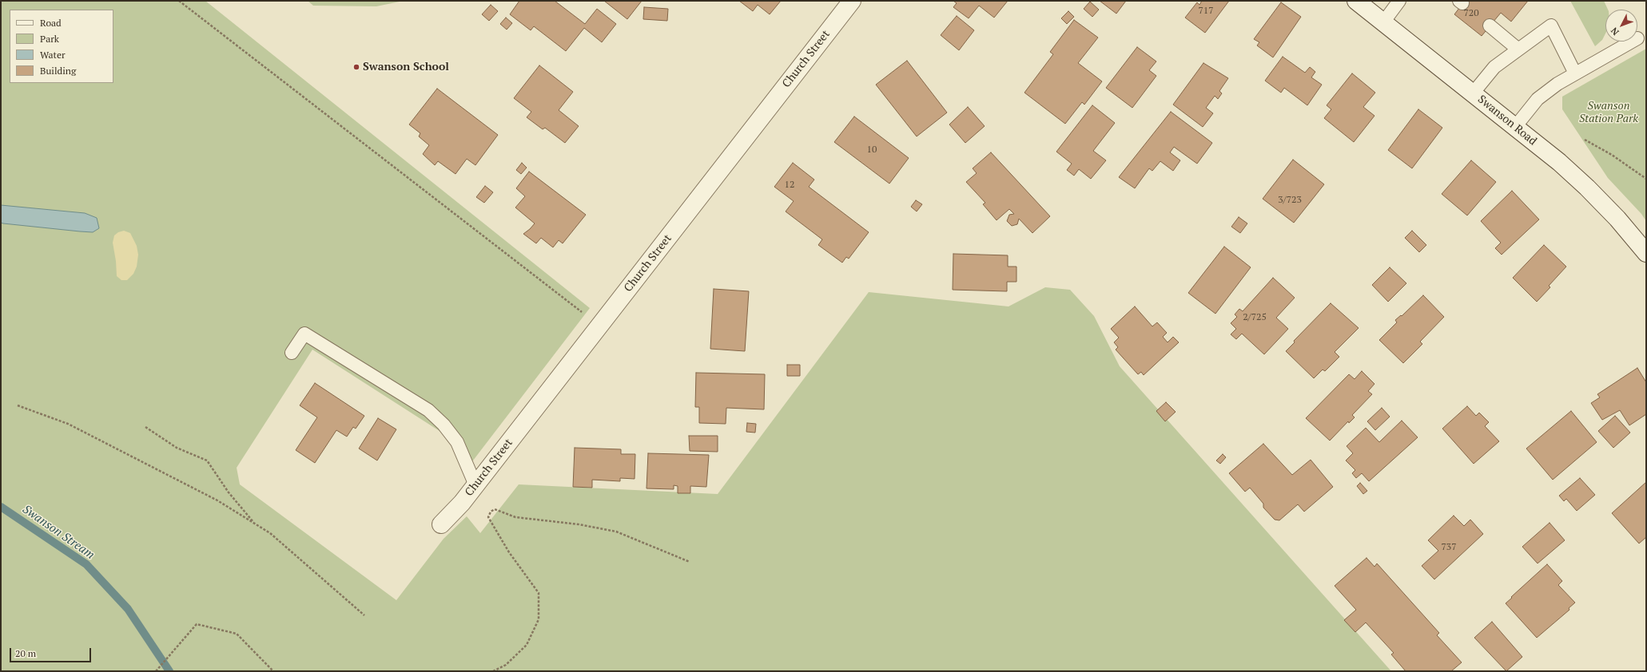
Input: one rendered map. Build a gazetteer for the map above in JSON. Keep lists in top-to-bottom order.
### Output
{
  "streets": {
    "street": ["Church Street", "Swanson Road"]
  },
  "water": ["Swanson Stream"],
  "parks": ["Swanson Station Park"],
  "places": ["Swanson School"],
  "house_numbers": [
    "717",
    "720",
    "10",
    "12",
    "3/723",
    "2/725",
    "737"
  ],
  "legend": [
    "Road",
    "Park",
    "Water",
    "Building"
  ],
  "scale_bar": "20 m",
  "north": "bottom left"
}
